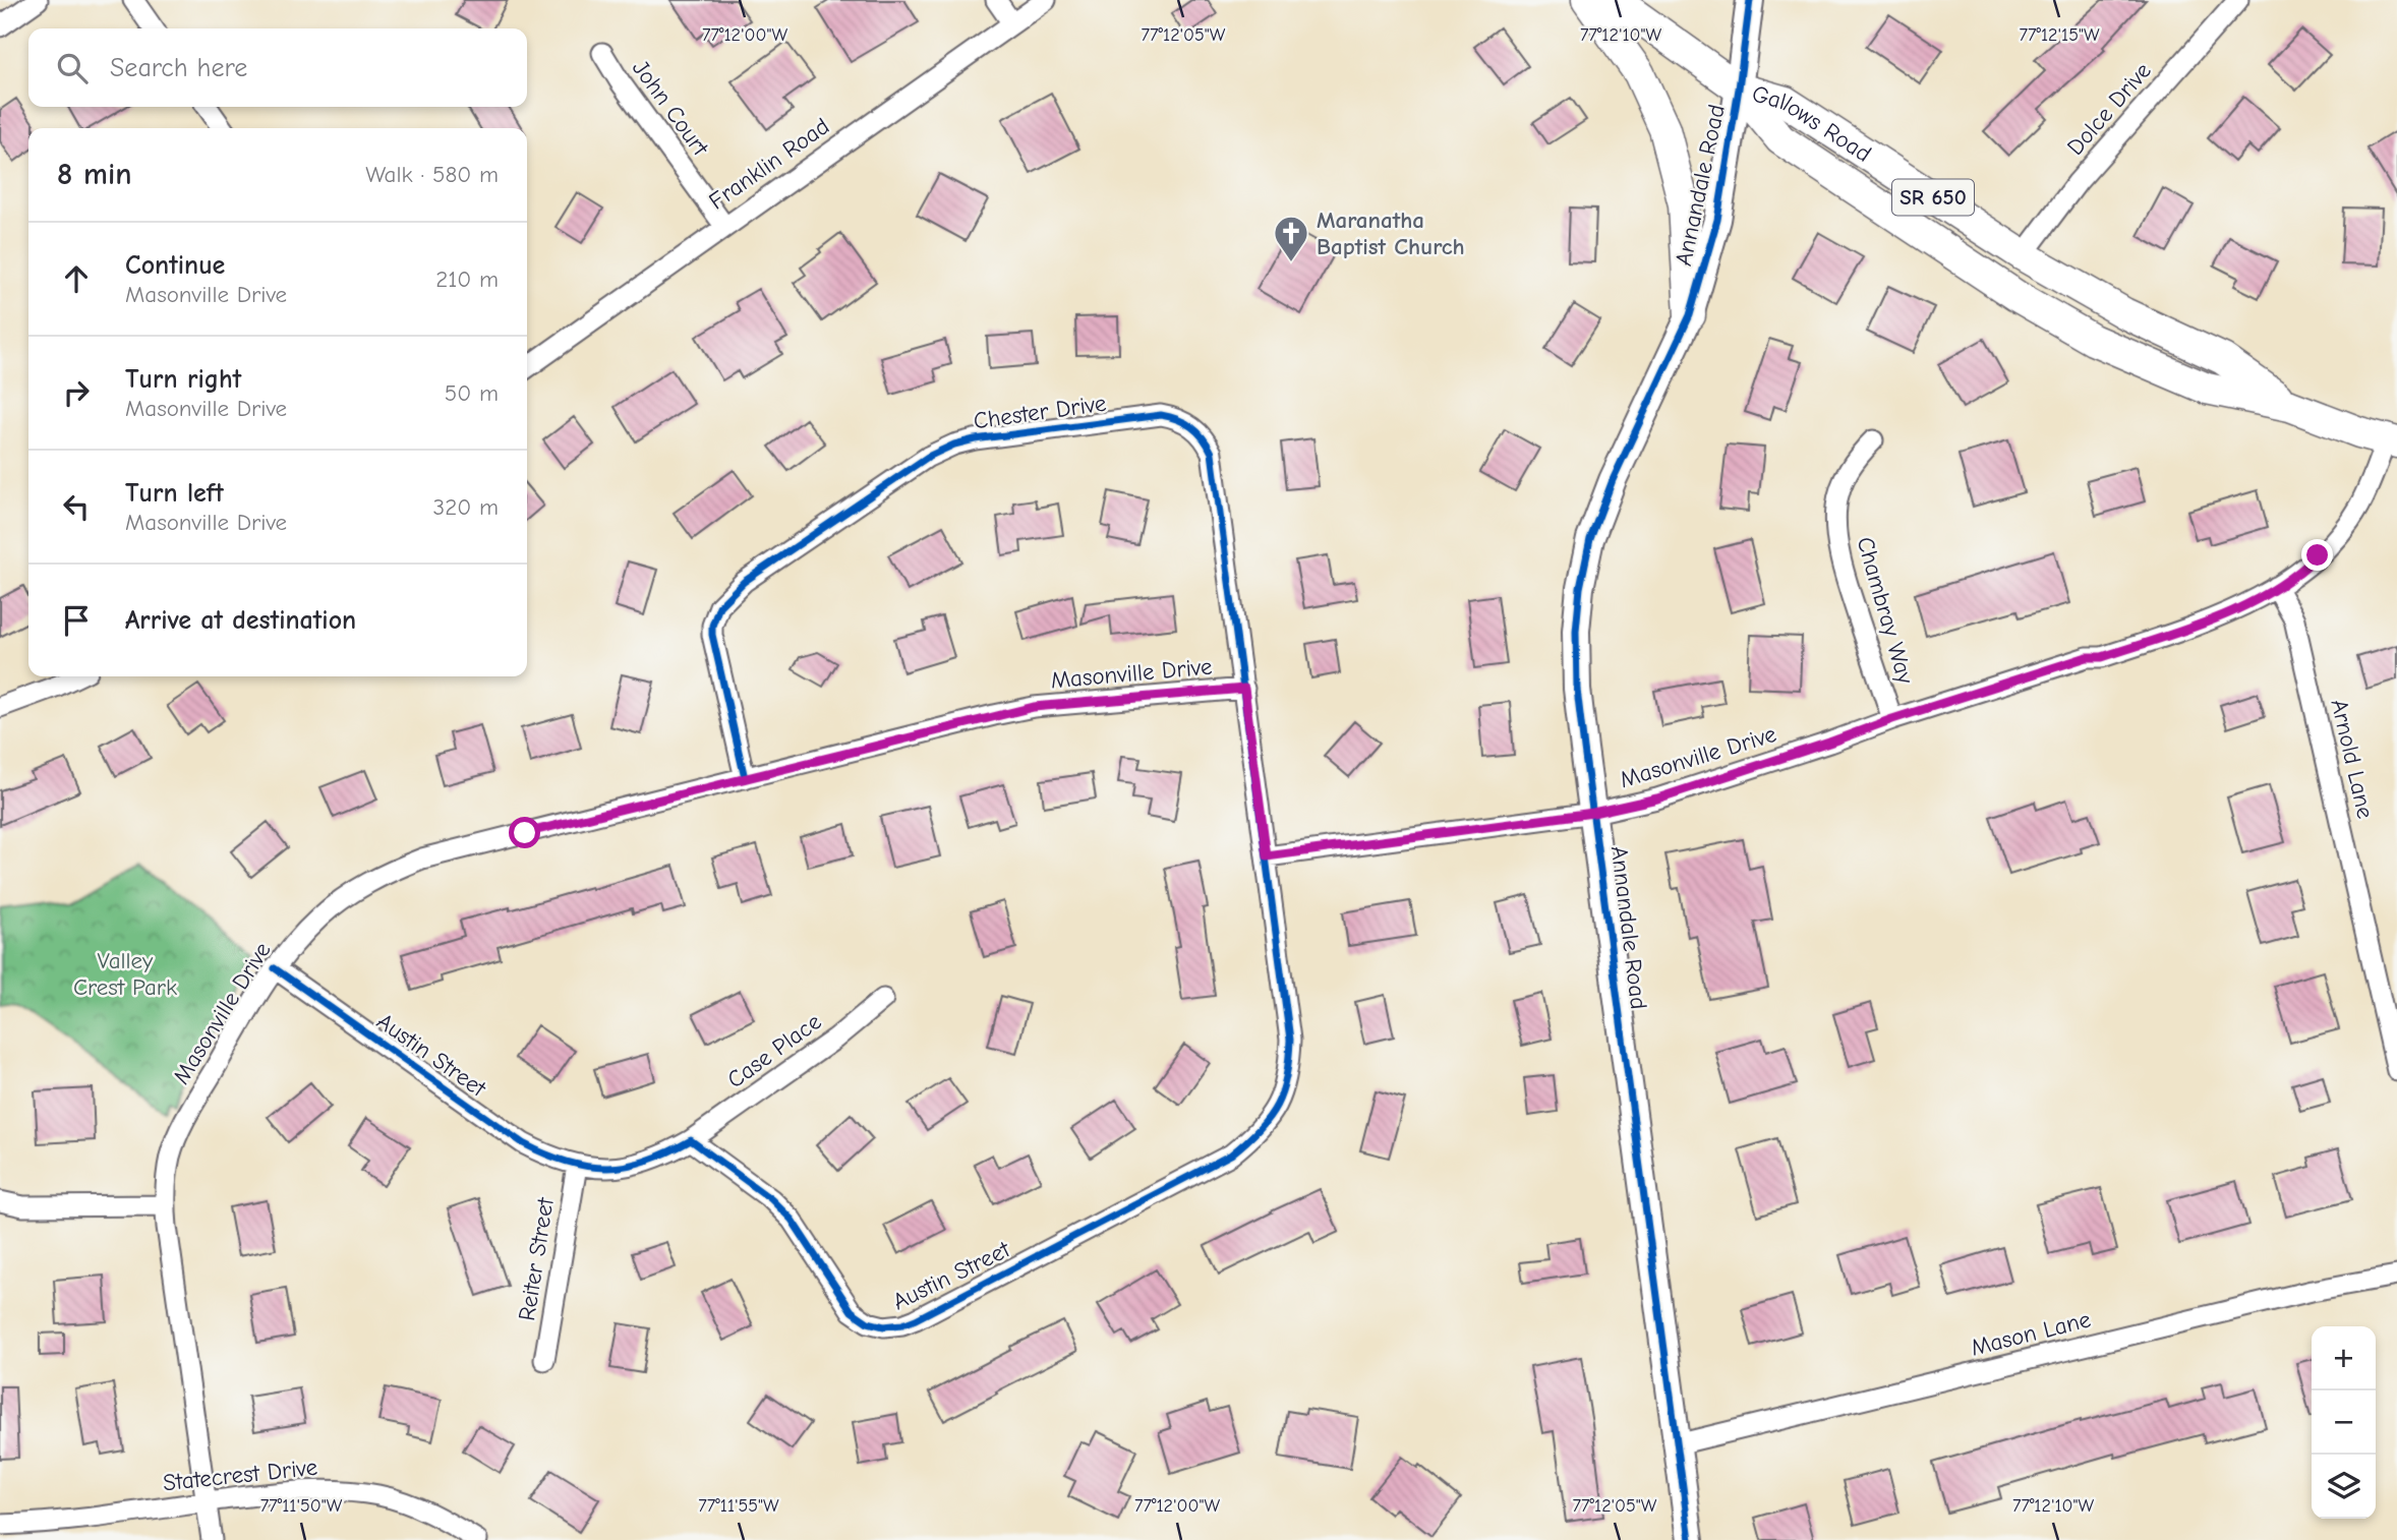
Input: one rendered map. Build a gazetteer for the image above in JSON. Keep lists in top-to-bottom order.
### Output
{
  "streets": {
    "main road": ["Gallows Road", "Annandale Road", "SR 650"],
    "street": [
      "John Court",
      "Dolce Drive",
      "Franklin Road",
      "Chester Drive",
      "Chambray Way",
      "Masonville Drive",
      "Arnold Lane",
      "Case Place",
      "Austin Street",
      "Reiter Street",
      "Mason Lane",
      "Statecrest Drive"
    ]
  },
  "crossings": [
    ["John Court", "Franklin Road"],
    ["Dolce Drive", "Gallows Road"],
    ["Gallows Road", "Annandale Road"],
    ["Gallows Road", "Masonville Drive"],
    ["Annandale Road", "Masonville Drive"],
    ["Annandale Road", "Mason Lane"],
    ["Chester Drive", "Masonville Drive"],
    ["Chambray Way", "Masonville Drive"],
    ["Masonville Drive", "Arnold Lane"],
    ["Masonville Drive", "Austin Street"],
    ["Masonville Drive", "Statecrest Drive"],
    ["Case Place", "Austin Street"],
    ["Austin Street", "Reiter Street"]
  ],
  "parks": ["Valley Crest Park"],
  "places": {
    "church": ["Maranatha Baptist Church"]
  },
  "page": {
    "search": "Search here",
    "heading": ["8 min", "Walk · 580 m"],
    "list": [
      ["Continue", "Masonville Drive", "210 m"],
      ["Turn right", "Masonville Drive", "50 m"],
      ["Turn left", "Masonville Drive", "320 m"],
      "Arrive at destination"
    ],
    "map_buttons": ["+", "−"]
  },
  "coordinates": [
    "77°12'00\"W",
    "77°12'05\"W",
    "77°12'10\"W",
    "77°12'15\"W",
    "77°11'50\"W",
    "77°11'55\"W"
  ]
}
